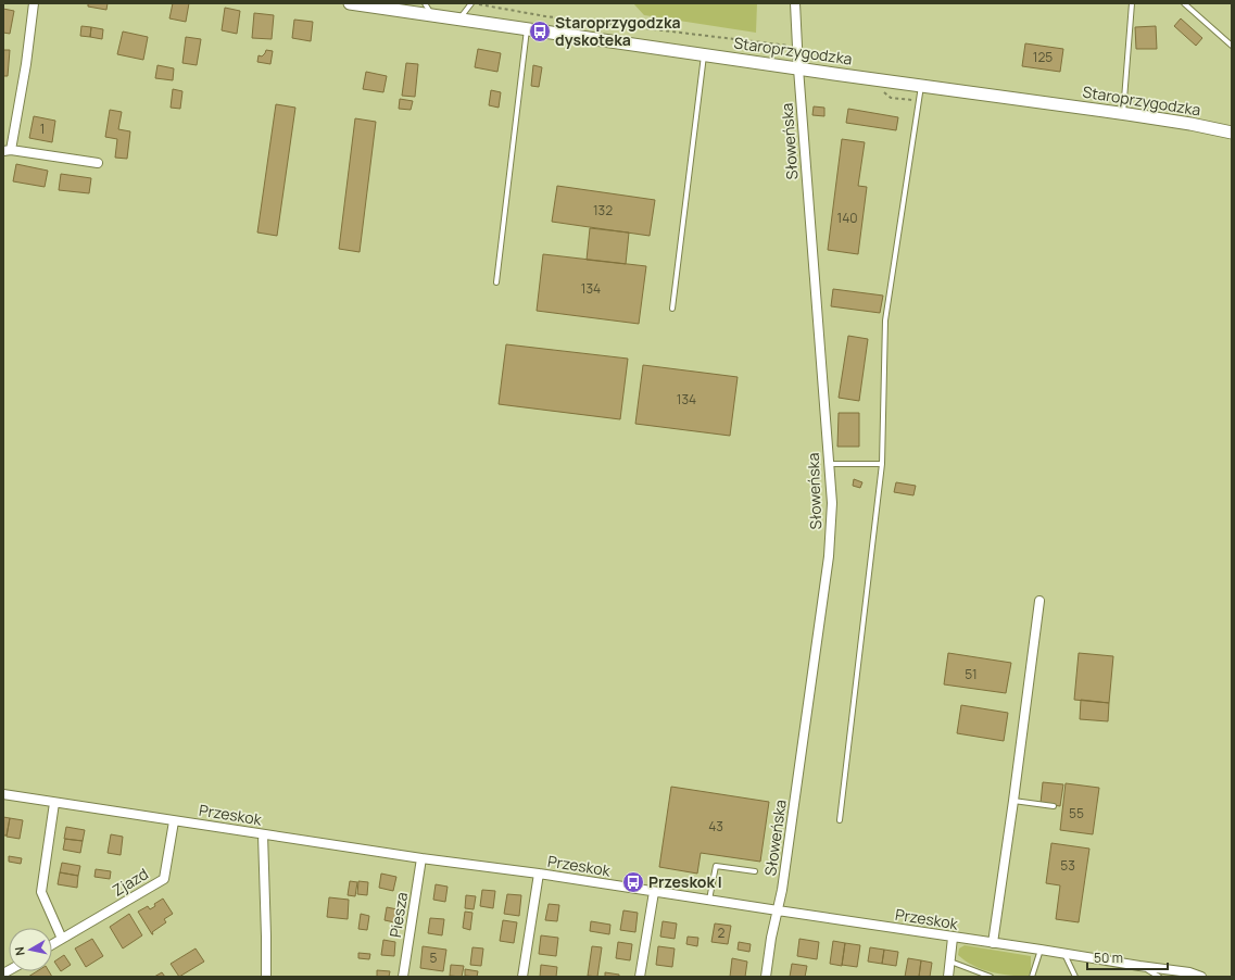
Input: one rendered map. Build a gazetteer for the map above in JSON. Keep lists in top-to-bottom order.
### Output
{
  "streets": {
    "street": [
      "Staroprzygodzka",
      "Słoweńska",
      "Przeskok",
      "Zjazd",
      "Piesza"
    ]
  },
  "crossings": [
    ["Staroprzygodzka", "Słoweńska"],
    ["Słoweńska", "Przeskok"],
    ["Przeskok", "Zjazd"],
    ["Przeskok", "Piesza"]
  ],
  "places": {
    "bus stop": ["Staroprzygodzka dyskoteka", "Przeskok I"]
  },
  "house_numbers": [
    "125",
    "1",
    "132",
    "140",
    "134",
    "134",
    "51",
    "55",
    "43",
    "53",
    "2",
    "5"
  ],
  "scale_bar": "50 m",
  "north": "left"
}
